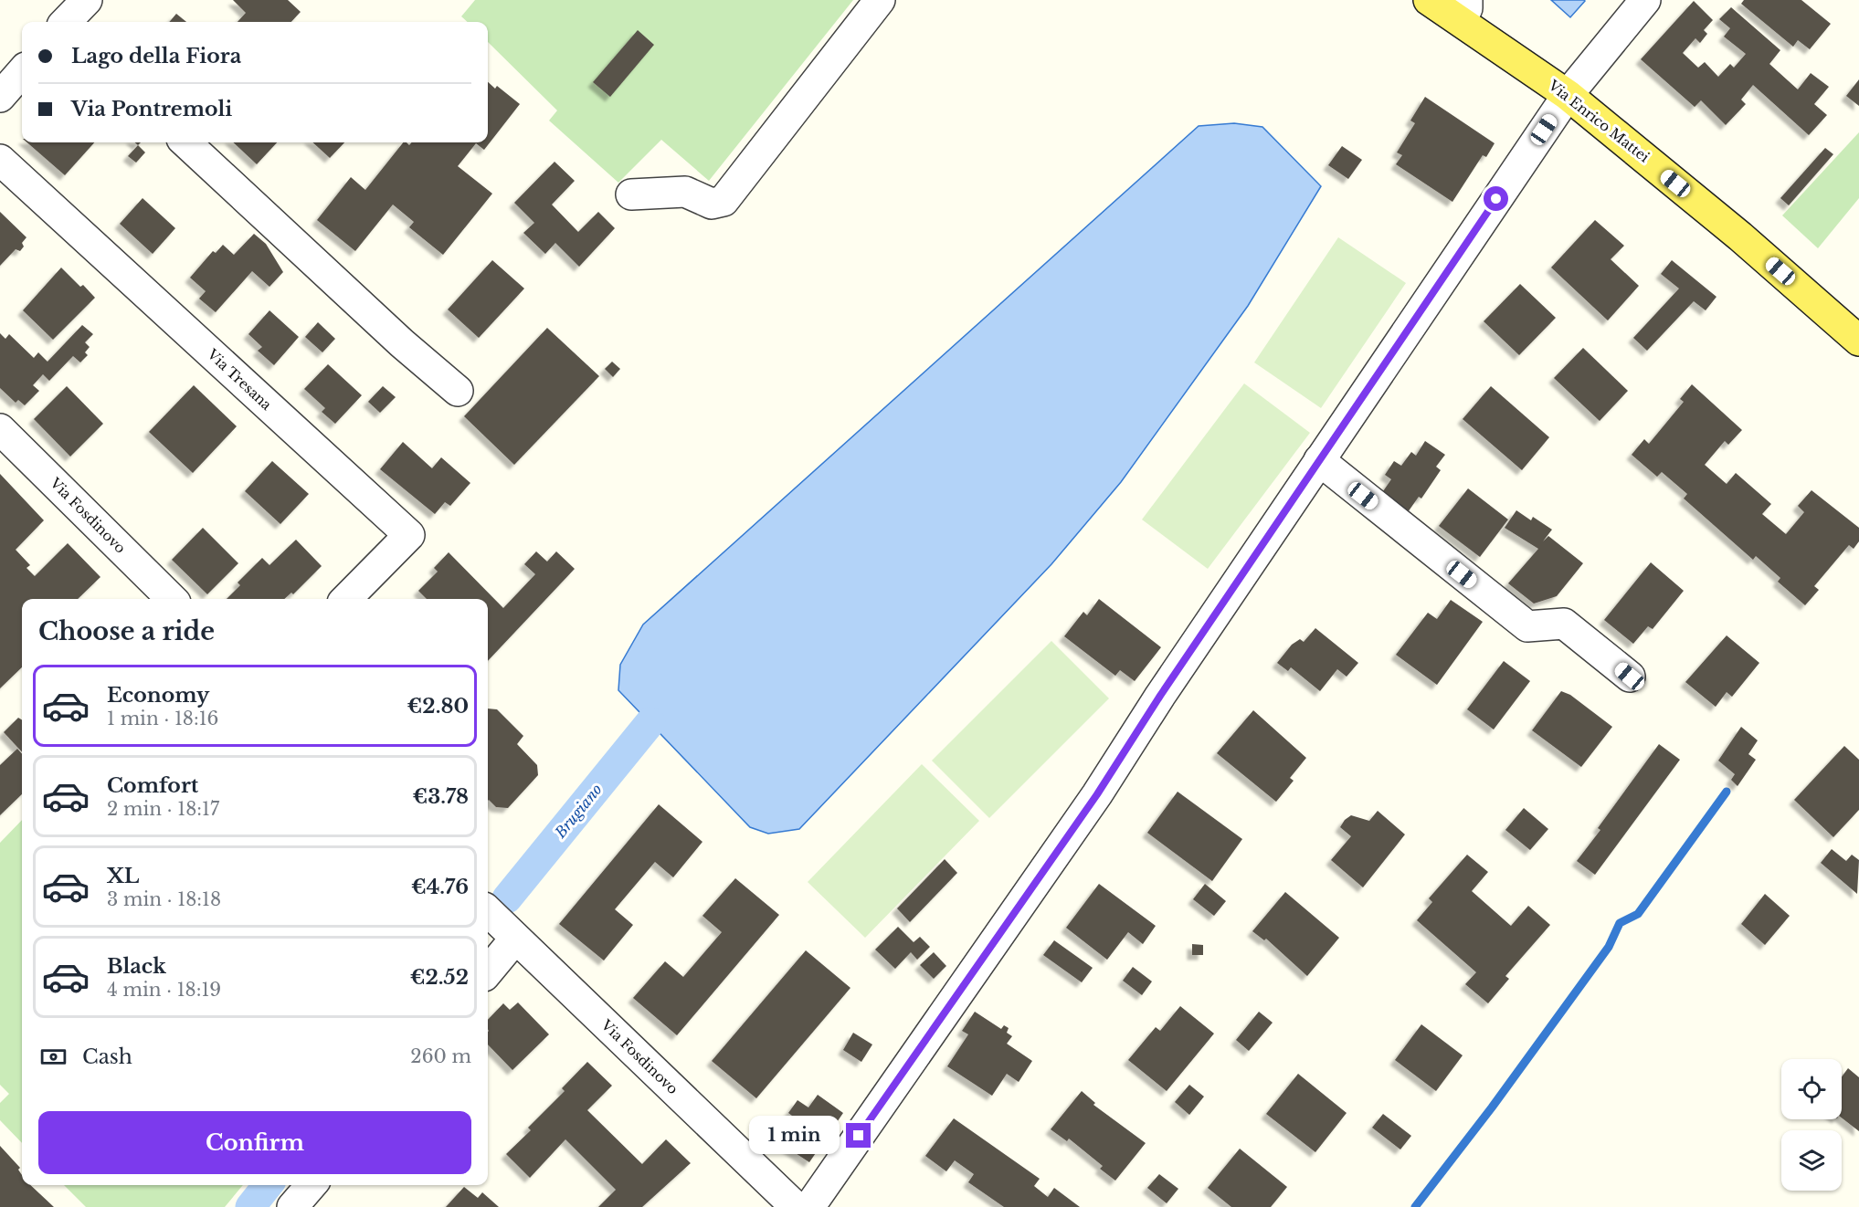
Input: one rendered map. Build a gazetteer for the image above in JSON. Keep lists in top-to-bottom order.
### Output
{
  "streets": {
    "main road": ["Via Enrico Mattei"],
    "street": ["Via Tresana", "Via Fosdinovo"]
  },
  "water": ["Brugiano"],
  "page": {
    "banner": ["Lago della Fiora", "Via Pontremoli"],
    "heading": "Choose a ride",
    "list": [
      {
        "name": "Economy",
        "note": "1 min · 18:16",
        "value": "€2.80"
      },
      {
        "name": "Comfort",
        "note": "2 min · 18:17",
        "value": "€3.78"
      },
      {
        "name": "XL",
        "note": "3 min · 18:18",
        "value": "€4.76"
      },
      {
        "name": "Black",
        "note": "4 min · 18:19",
        "value": "€2.52"
      }
    ],
    "pay": ["Cash", "260 m"],
    "buttons": "Confirm",
    "bubble": "1 min"
  }
}
